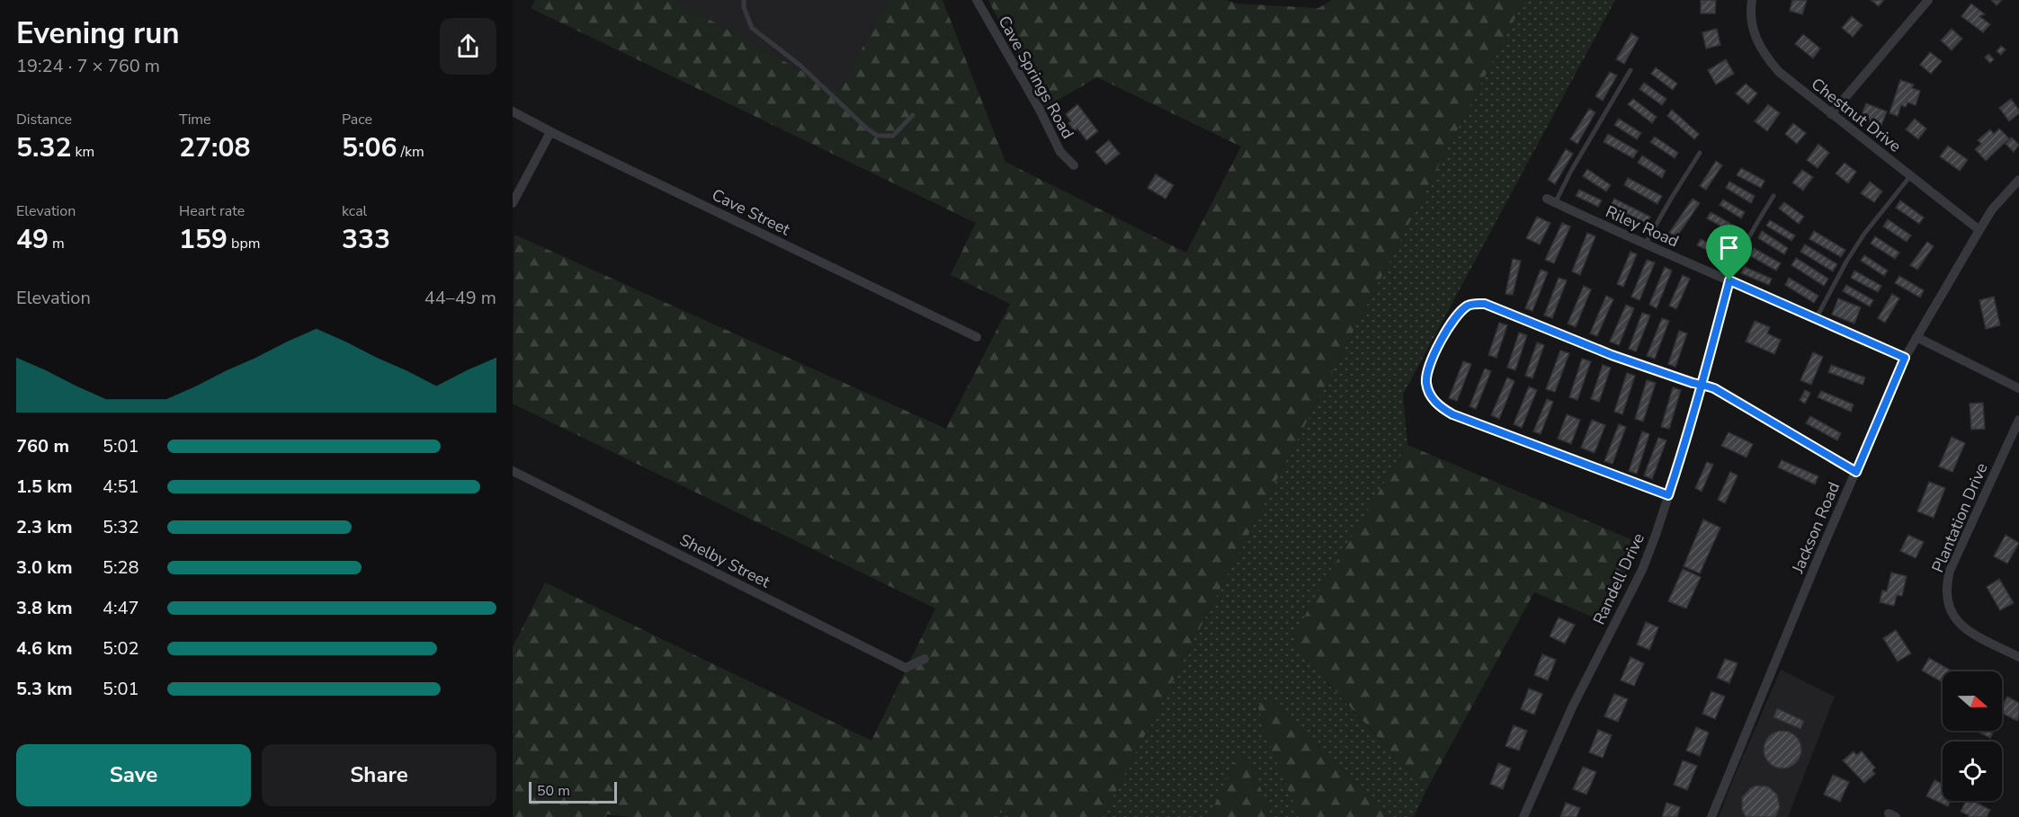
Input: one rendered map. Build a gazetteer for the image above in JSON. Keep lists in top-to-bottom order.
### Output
{
  "streets": {
    "street": [
      "Cave Springs Road",
      "Chestnut Drive",
      "Cave Street",
      "Riley Road",
      "Plantation Drive",
      "Jackson Road",
      "Shelby Street",
      "Randell Drive"
    ]
  },
  "crossings": [
    ["Chestnut Drive", "Jackson Road"],
    ["Riley Road", "Jackson Road"],
    ["Riley Road", "Randell Drive"]
  ],
  "scale_bar": "50 m",
  "north": "right",
  "page": {
    "heading": ["Evening run", "19:24 · 7 × 760 m"],
    "stats": [
      ["Distance", "5.32 km"],
      ["Time", "27:08"],
      ["Pace", "5:06 /km"],
      ["Elevation", "49 m"],
      ["Heart rate", "159 bpm"],
      ["kcal", "333"]
    ],
    "chart": ["Elevation", "44–49 m"],
    "list": [
      {
        "name": "760 m",
        "note": "5:01"
      },
      {
        "name": "1.5 km",
        "note": "4:51"
      },
      {
        "name": "2.3 km",
        "note": "5:32"
      },
      {
        "name": "3.0 km",
        "note": "5:28"
      },
      {
        "name": "3.8 km",
        "note": "4:47"
      },
      {
        "name": "4.6 km",
        "note": "5:02"
      },
      {
        "name": "5.3 km",
        "note": "5:01"
      }
    ],
    "buttons": ["Save", "Share"],
    "scale": "50 m"
  }
}
